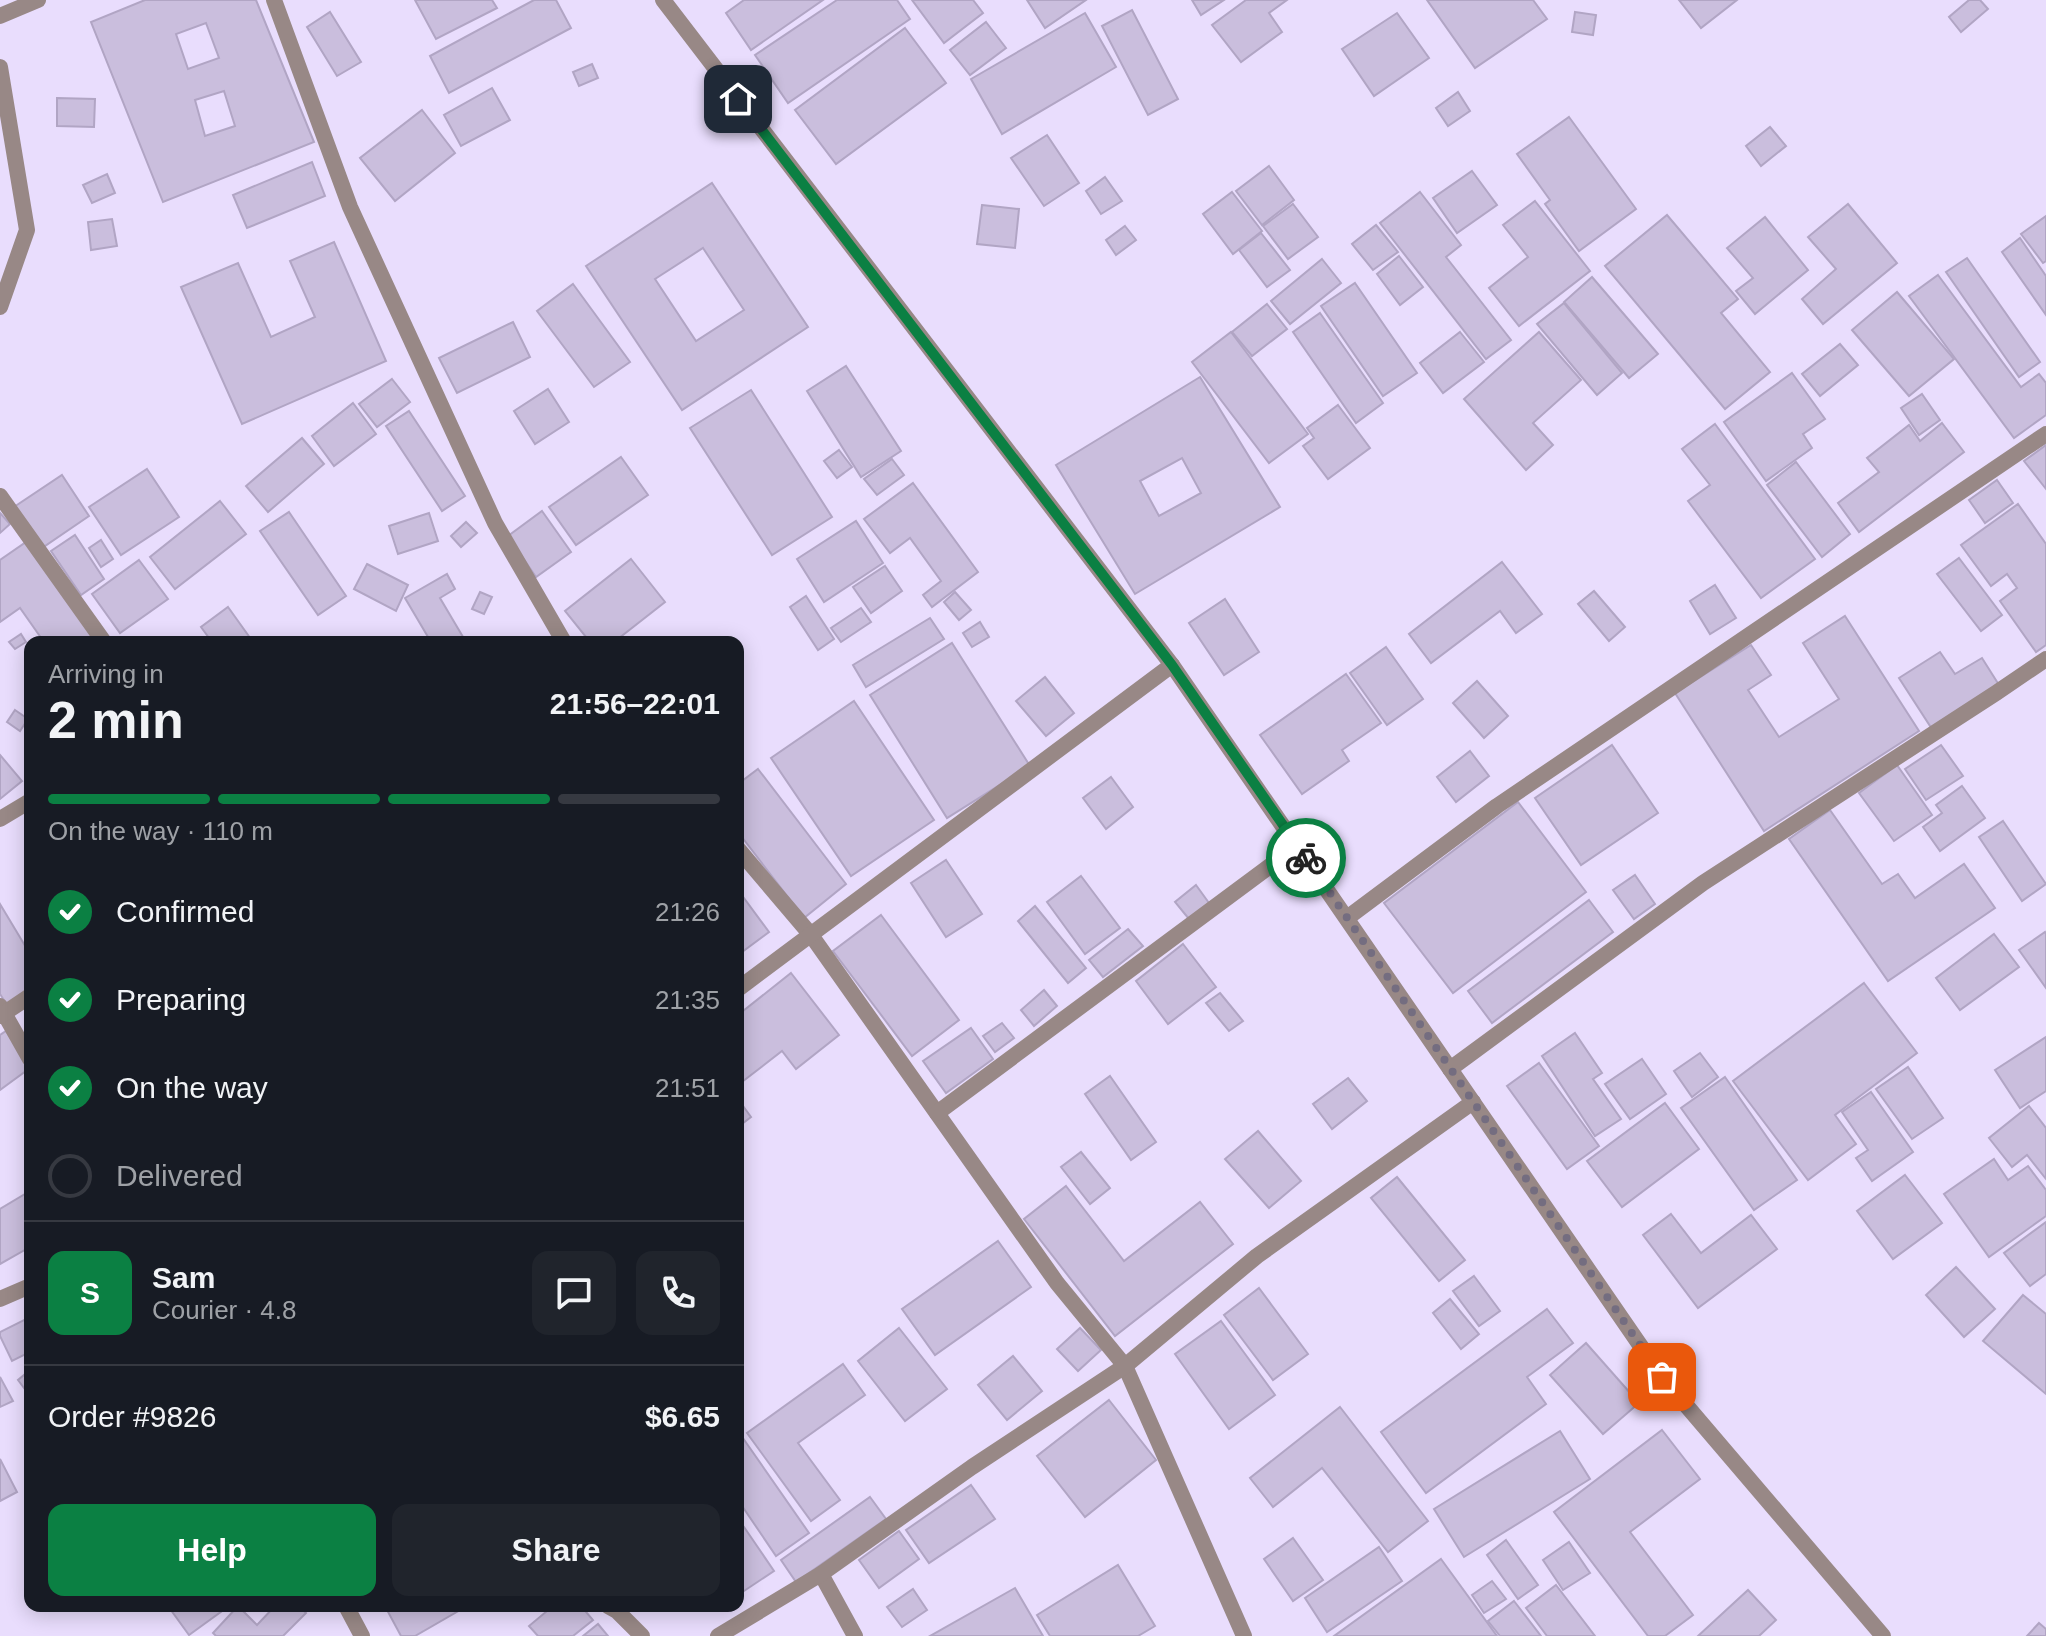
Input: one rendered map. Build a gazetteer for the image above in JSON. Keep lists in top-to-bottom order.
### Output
{
  "page": {
    "heading": ["2 min", "Arriving in", "21:56–22:01"],
    "panel": [
      "Sam",
      "Courier · 4.8",
      "Order #9826",
      "$6.65"
    ],
    "bar": "On the way · 110 m",
    "list": [
      ["Confirmed", "21:26"],
      ["Preparing", "21:35"],
      ["On the way", "21:51"],
      "Delivered"
    ],
    "round": "S",
    "buttons": ["Help", "Share"]
  }
}
